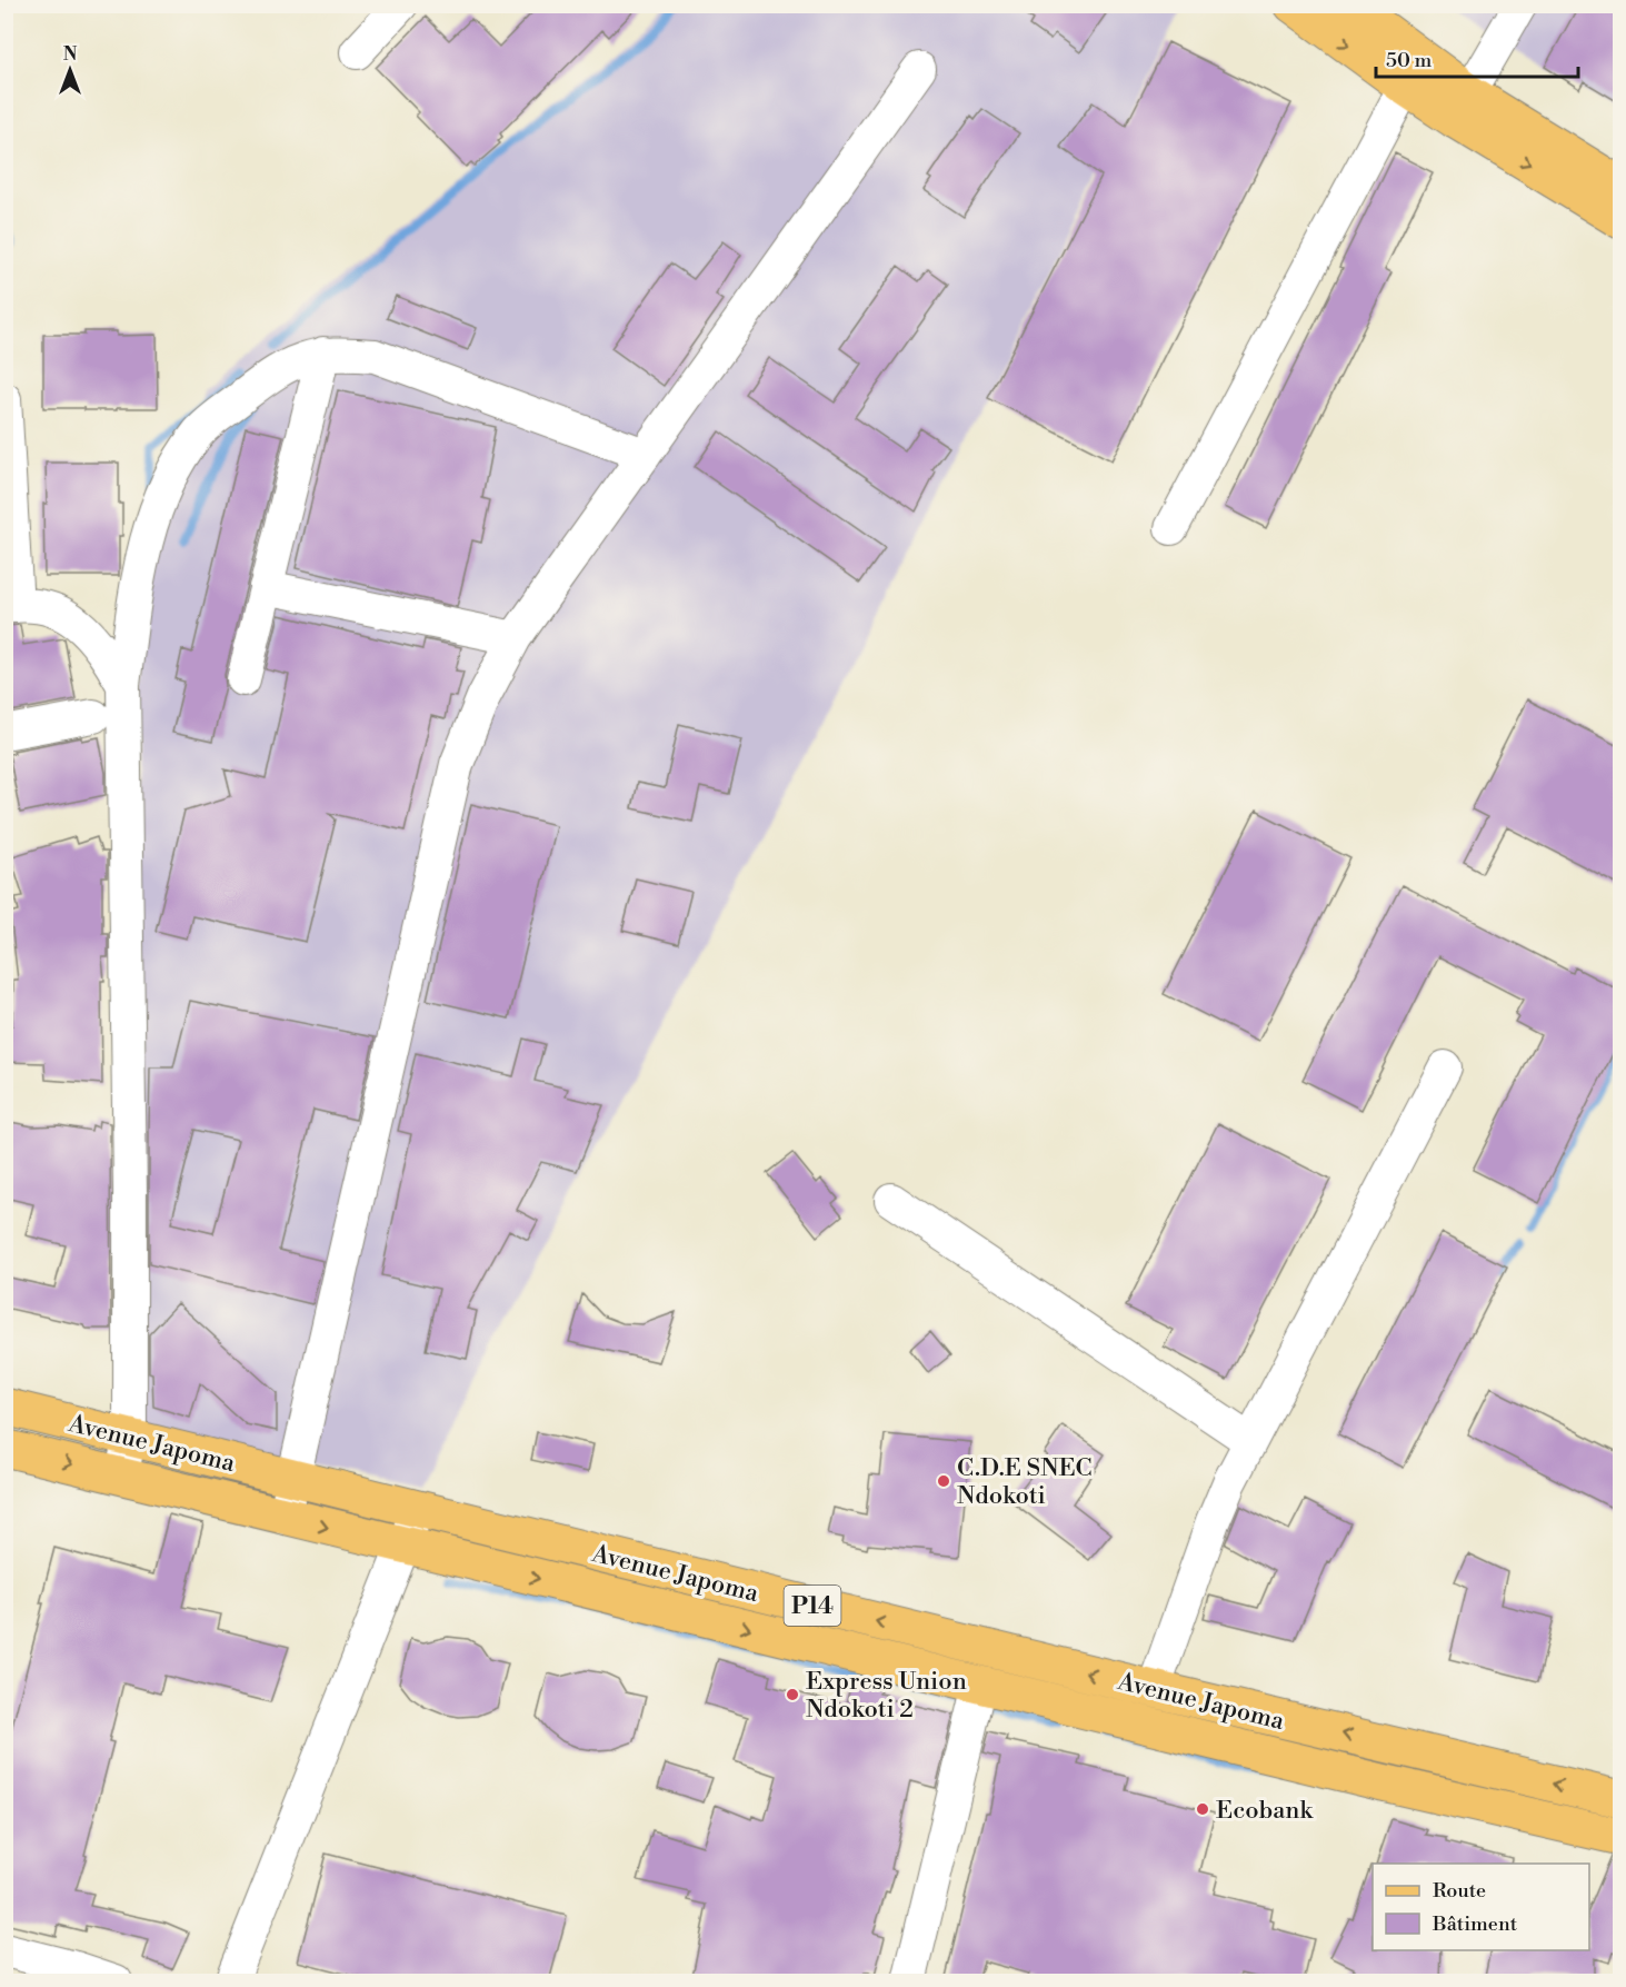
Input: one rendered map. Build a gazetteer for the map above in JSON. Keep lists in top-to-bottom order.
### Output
{
  "streets": {
    "main road": ["Avenue Japoma", "P14"]
  },
  "places": ["C.D.E SNEC Ndokoti", "Express Union Ndokoti 2", "Ecobank"],
  "legend": ["Route", "Bâtiment"],
  "scale_bar": "50 m",
  "north": "top"
}
